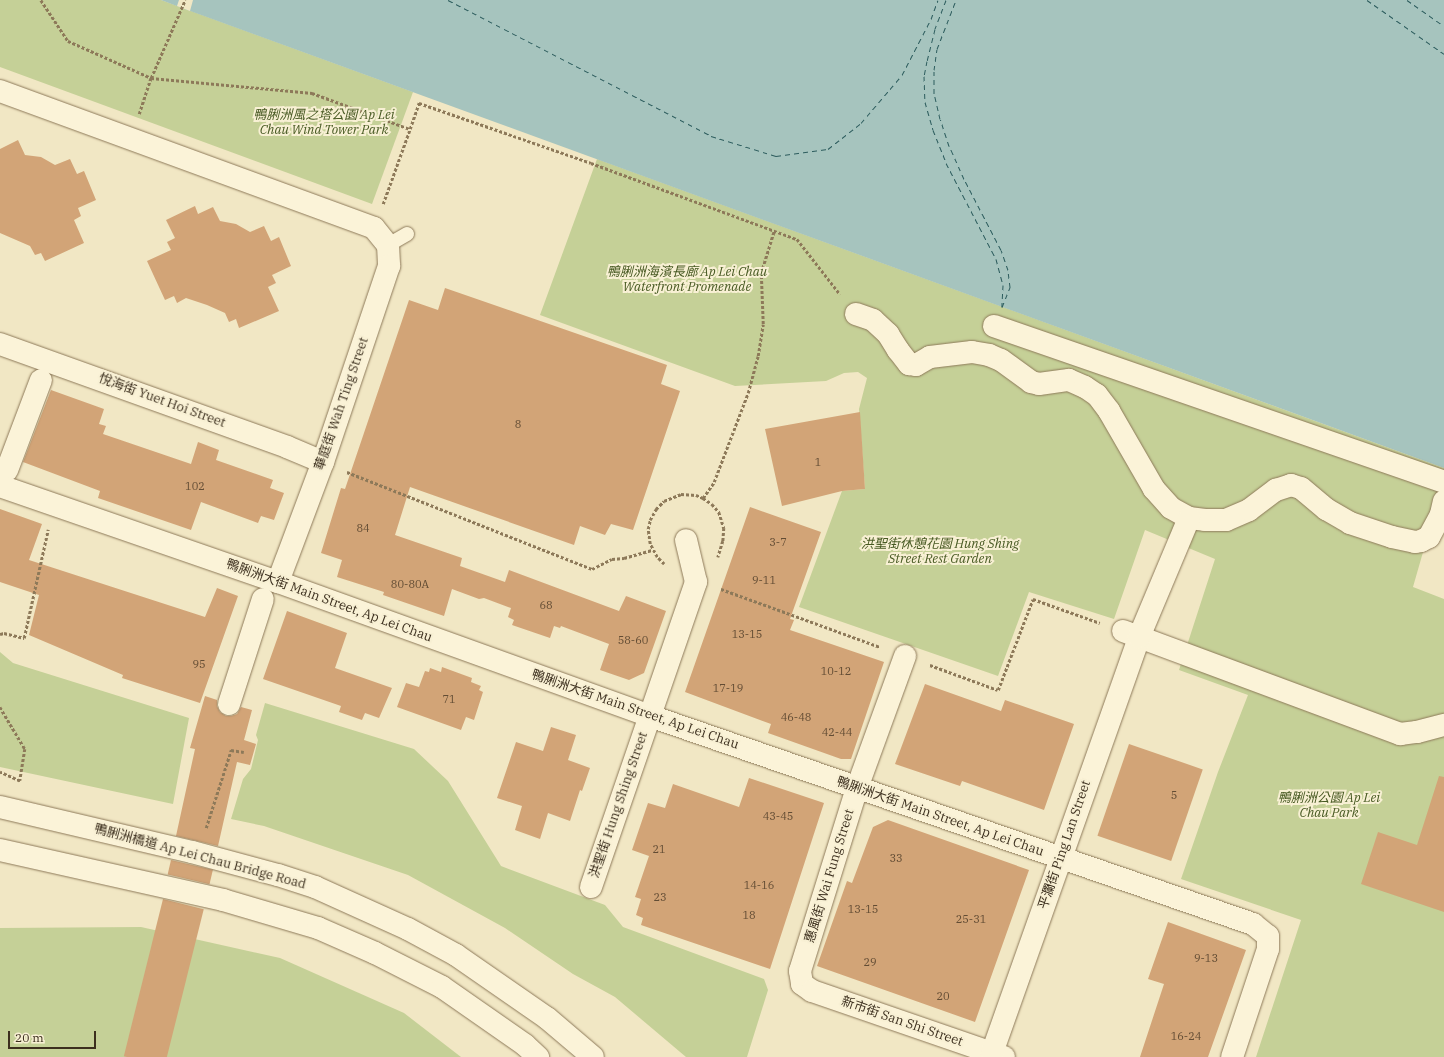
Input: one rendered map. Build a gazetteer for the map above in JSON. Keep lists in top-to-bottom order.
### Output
{
  "streets": {
    "street": [
      "悅海街 Yuet Hoi Street",
      "華庭街 Wah Ting Street",
      "鴨脷洲大街 Main Street, Ap Lei Chau",
      "洪聖街 Hung Shing Street",
      "平瀾街 Ping Lan Street",
      "鴨脷洲橋道 Ap Lei Chau Bridge Road",
      "惠風街 Wai Fung Street",
      "新市街 San Shi Street"
    ]
  },
  "crossings": [
    ["悅海街 Yuet Hoi Street", "華庭街 Wah Ting Street"],
    ["華庭街 Wah Ting Street", "鴨脷洲大街 Main Street, Ap Lei Chau"],
    ["鴨脷洲大街 Main Street, Ap Lei Chau", "洪聖街 Hung Shing Street"],
    ["鴨脷洲大街 Main Street, Ap Lei Chau", "平瀾街 Ping Lan Street"],
    ["鴨脷洲大街 Main Street, Ap Lei Chau", "惠風街 Wai Fung Street"],
    ["平瀾街 Ping Lan Street", "新市街 San Shi Street"],
    ["惠風街 Wai Fung Street", "新市街 San Shi Street"]
  ],
  "parks": [
    "鴨脷洲風之塔公園 Ap Lei Chau Wind Tower Park",
    "鴨脷洲海濱長廊 Ap Lei Chau Waterfront Promenade",
    "洪聖街休憩花園 Hung Shing Street Rest Garden",
    "鴨脷洲公園 Ap Lei Chau Park"
  ],
  "house_numbers": [
    "8",
    "1",
    "102",
    "84",
    "3-7",
    "9-11",
    "80-80A",
    "68",
    "13-15",
    "58-60",
    "95",
    "10-12",
    "17-19",
    "71",
    "46-48",
    "42-44",
    "5",
    "43-45",
    "21",
    "33",
    "14-16",
    "23",
    "13-15",
    "18",
    "25-31",
    "9-13",
    "29",
    "20",
    "16-24"
  ],
  "scale_bar": "20 m"
}
